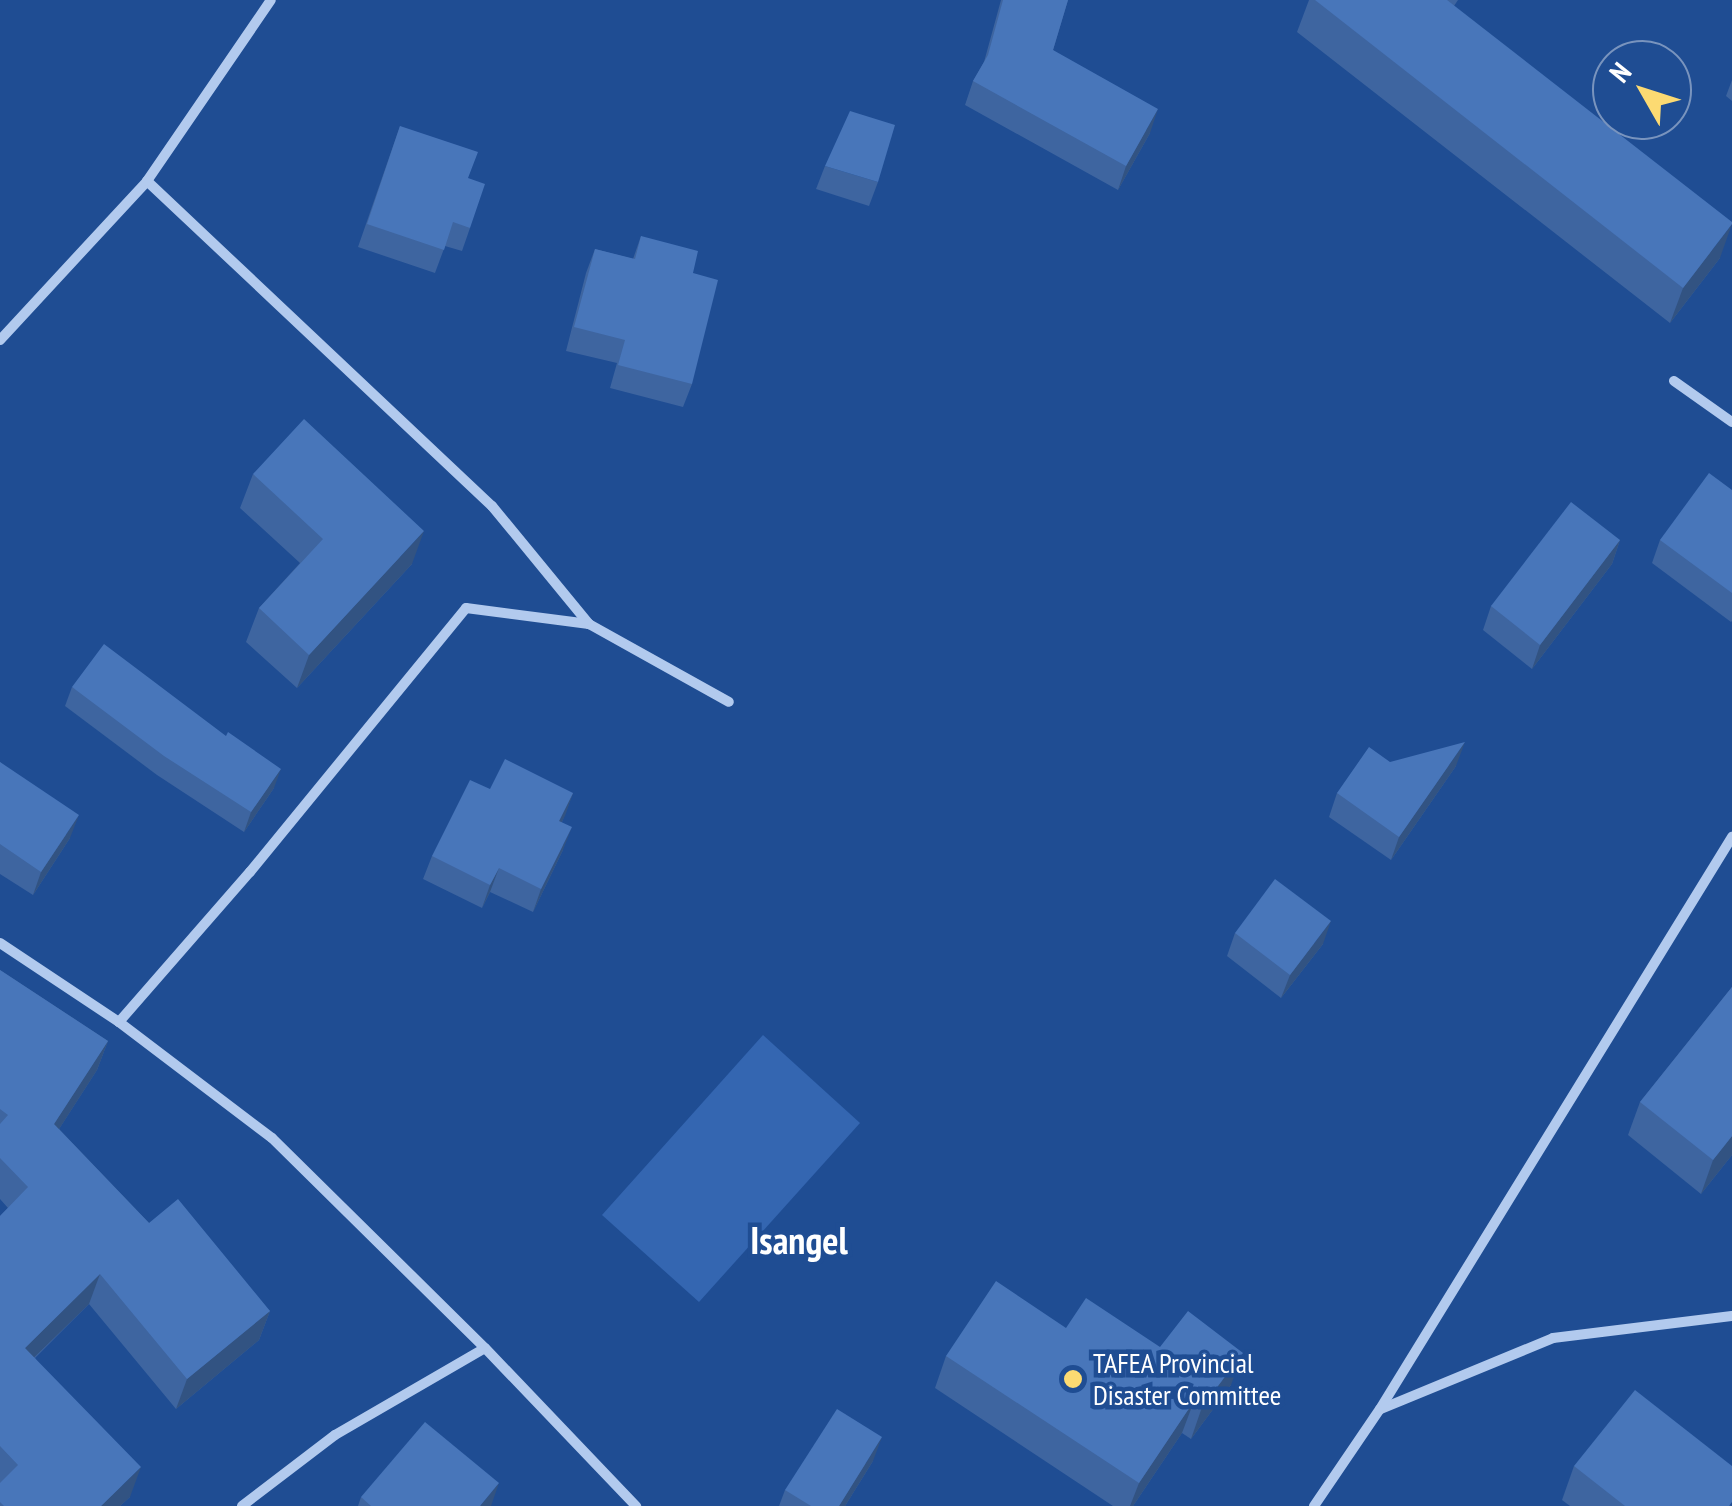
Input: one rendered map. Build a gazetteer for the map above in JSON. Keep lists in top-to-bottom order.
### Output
{
  "districts": ["Isangel"],
  "places": ["TAFEA Provincial Disaster Committee"],
  "north": "top left"
}
